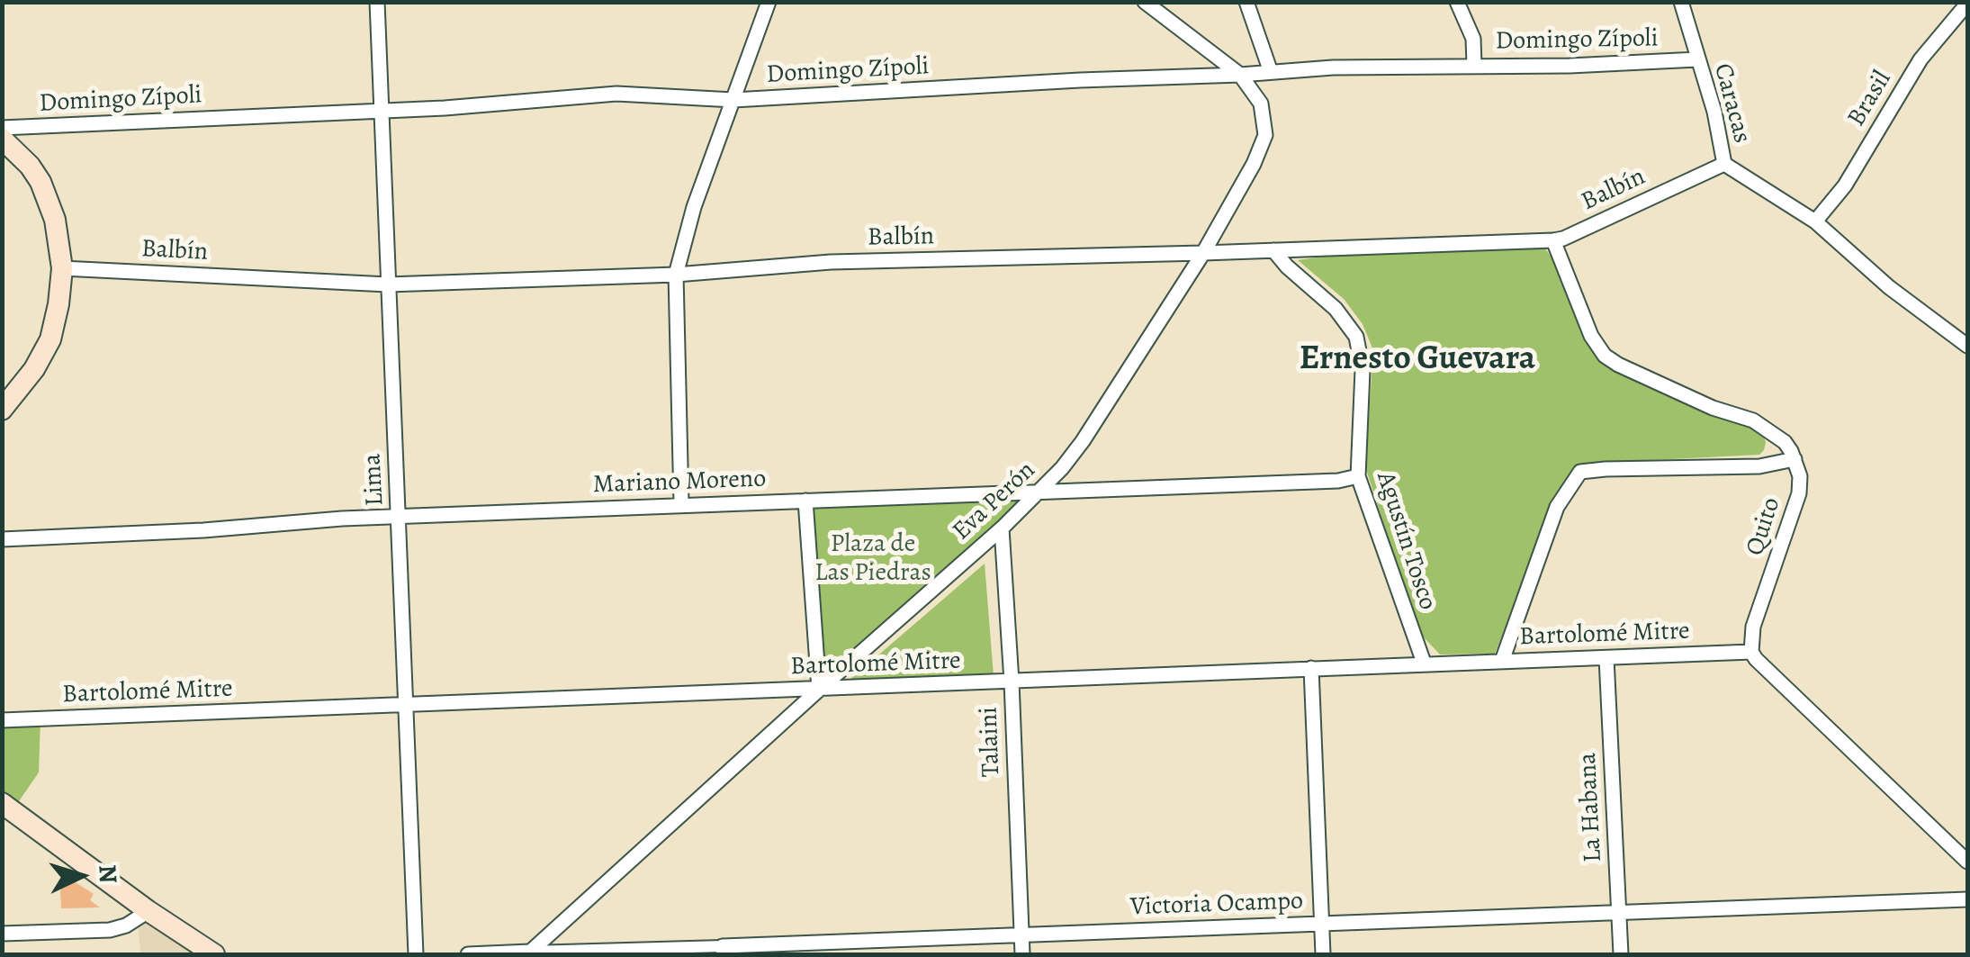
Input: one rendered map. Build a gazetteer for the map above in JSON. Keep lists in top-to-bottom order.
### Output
{
  "streets": {
    "street": [
      "Domingo Zípoli",
      "Brasil",
      "Caracas",
      "Balbín",
      "Lima",
      "Mariano Moreno",
      "Eva Perón",
      "Quito",
      "Agustín Tosco",
      "Bartolomé Mitre",
      "Talaini",
      "La Habana",
      "Victoria Ocampo"
    ]
  },
  "crossings": [
    ["Domingo Zípoli", "Caracas"],
    ["Domingo Zípoli", "Lima"],
    ["Domingo Zípoli", "Eva Perón"],
    ["Brasil", "Caracas"],
    ["Caracas", "Balbín"],
    ["Balbín", "Lima"],
    ["Balbín", "Eva Perón"],
    ["Balbín", "Agustín Tosco"],
    ["Lima", "Mariano Moreno"],
    ["Lima", "Bartolomé Mitre"],
    ["Mariano Moreno", "Eva Perón"],
    ["Mariano Moreno", "Agustín Tosco"],
    ["Eva Perón", "Bartolomé Mitre"],
    ["Eva Perón", "Talaini"],
    ["Eva Perón", "Victoria Ocampo"],
    ["Quito", "Bartolomé Mitre"],
    ["Agustín Tosco", "Bartolomé Mitre"],
    ["Bartolomé Mitre", "Talaini"],
    ["Bartolomé Mitre", "La Habana"],
    ["Talaini", "Victoria Ocampo"],
    ["La Habana", "Victoria Ocampo"]
  ],
  "districts": ["Ernesto Guevara"],
  "parks": ["Plaza de Las Piedras"],
  "north": "right"
}
